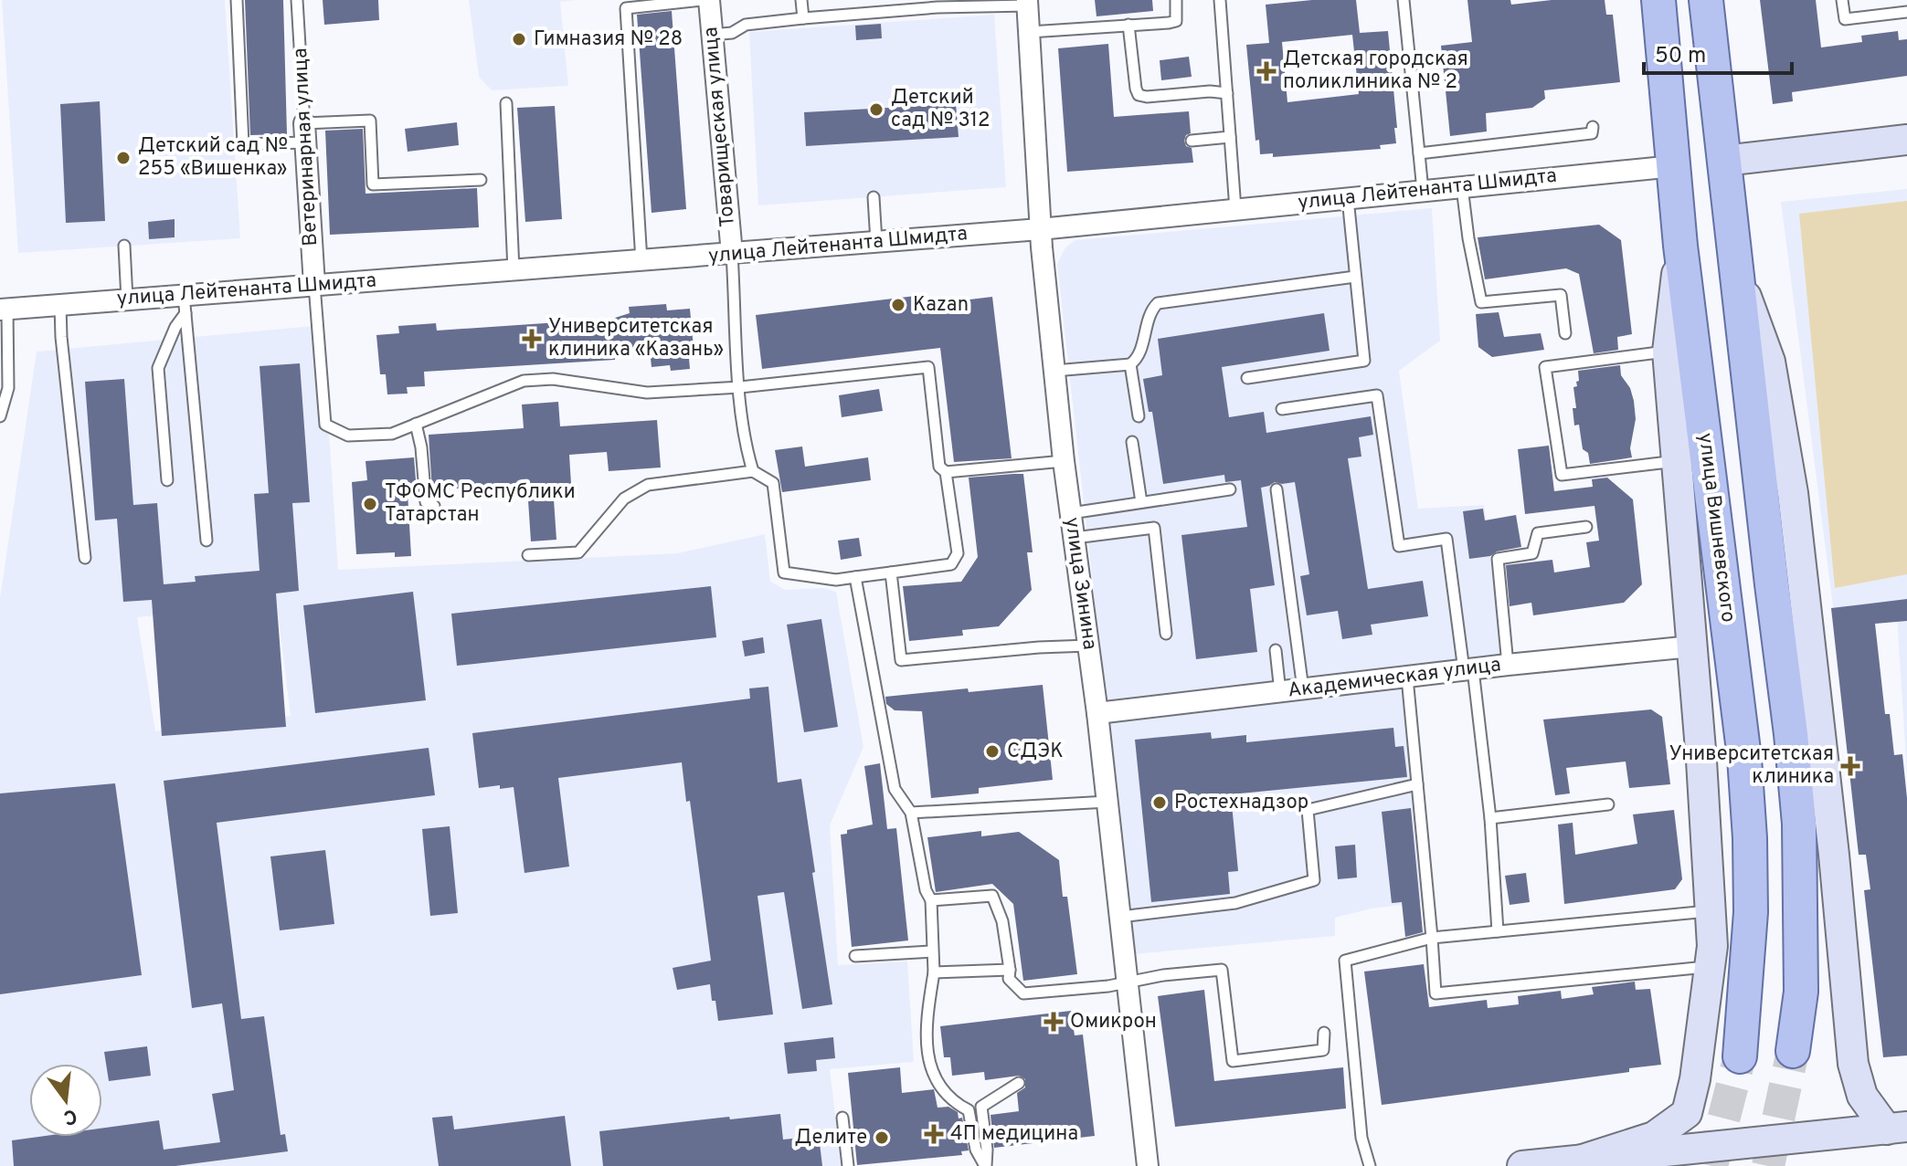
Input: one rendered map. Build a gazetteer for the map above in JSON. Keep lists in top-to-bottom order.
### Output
{
  "streets": {
    "main road": ["улица Вишневского"],
    "street": [
      "Товарищеская улица",
      "Ветеринарная улица",
      "улица Лейтенанта Шмидта",
      "улица Зинина",
      "Академическая улица"
    ]
  },
  "crossings": [
    ["Товарищеская улица", "улица Лейтенанта Шмидта"],
    ["Ветеринарная улица", "улица Лейтенанта Шмидта"],
    ["улица Лейтенанта Шмидта", "улица Вишневского"],
    ["улица Лейтенанта Шмидта", "улица Зинина"],
    ["улица Зинина", "Академическая улица"]
  ],
  "places": {
    "other": [
      "Гимназия № 28",
      "Детский сад № 312",
      "Детский сад № 255 «Вишенка»",
      "Kazan",
      "ТФОМС Республики Татарстан",
      "СДЭК",
      "Ростехнадзор",
      "Делите"
    ],
    "health": [
      "Детская городская поликлиника № 2",
      "Университетская клиника «Казань»",
      "Университетская клиника",
      "Омикрон",
      "4П медицина"
    ]
  },
  "scale_bar": "50 m",
  "north": "bottom"
}
